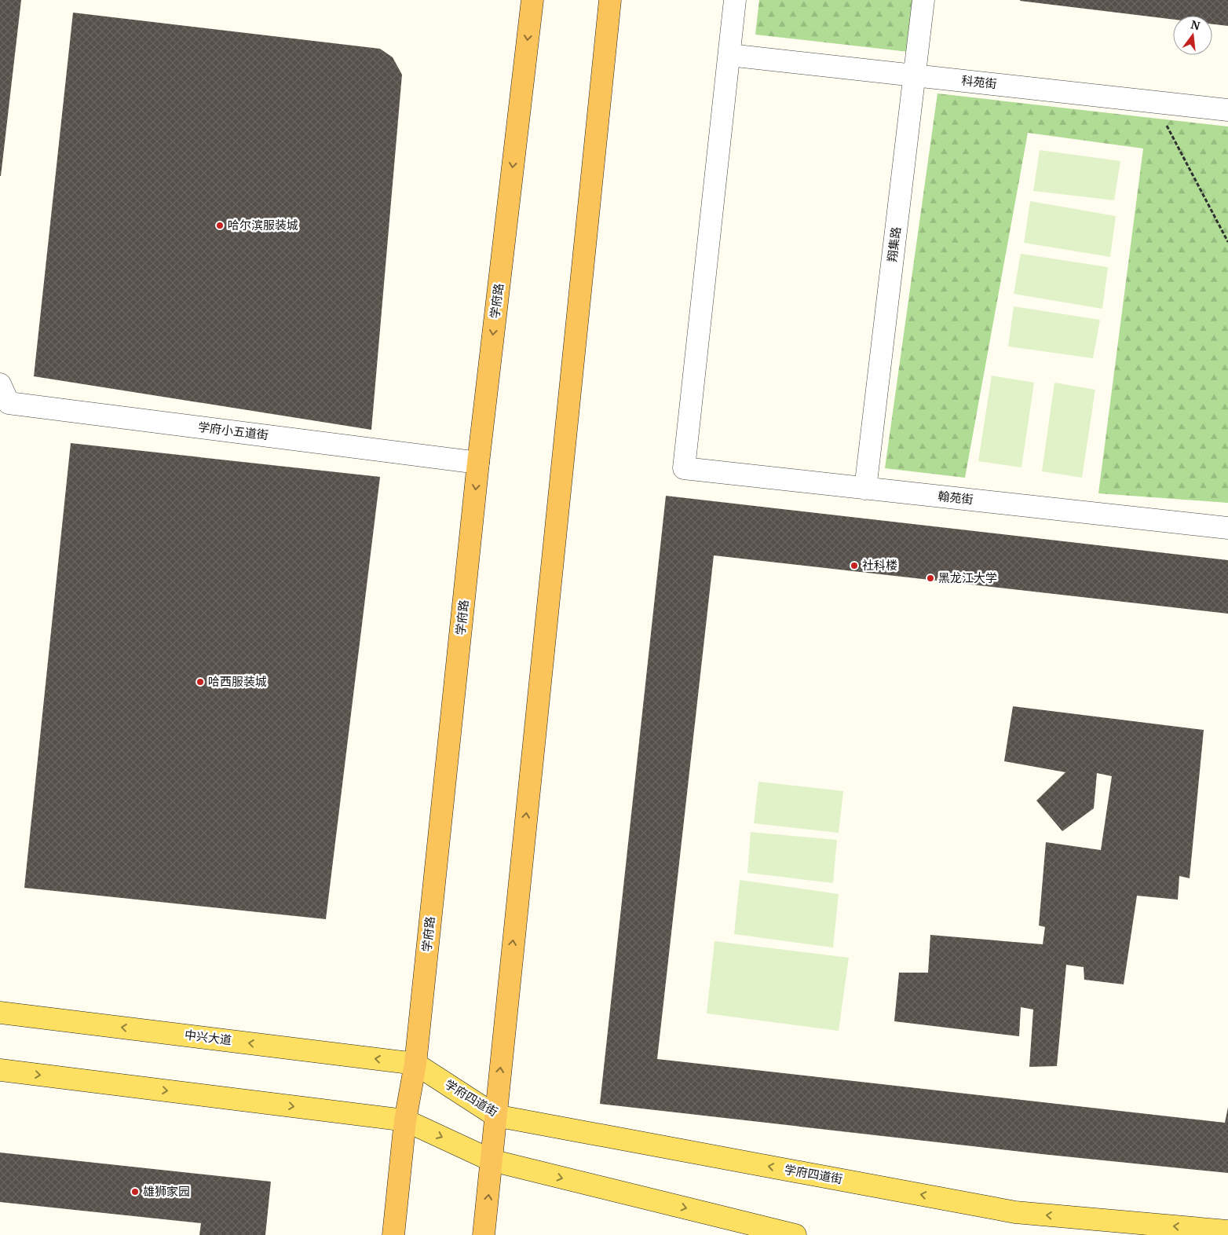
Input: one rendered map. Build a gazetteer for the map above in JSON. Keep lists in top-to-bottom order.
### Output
{
  "streets": {
    "highway": ["学府路"],
    "main road": ["中兴大道", "学府四道街"],
    "street": [
      "科苑街",
      "翔集路",
      "学府小五道街",
      "翰苑街"
    ]
  },
  "crossings": [
    ["科苑街", "翔集路"],
    ["科苑街", "翰苑街"],
    ["翔集路", "翰苑街"],
    ["学府路", "学府小五道街"],
    ["学府路", "中兴大道"],
    ["学府路", "学府四道街"],
    ["中兴大道", "学府四道街"]
  ],
  "places": [
    "哈尔滨服装城",
    "社科楼",
    "黑龙江大学",
    "哈西服装城",
    "雄狮家园"
  ],
  "north": "top"
}
